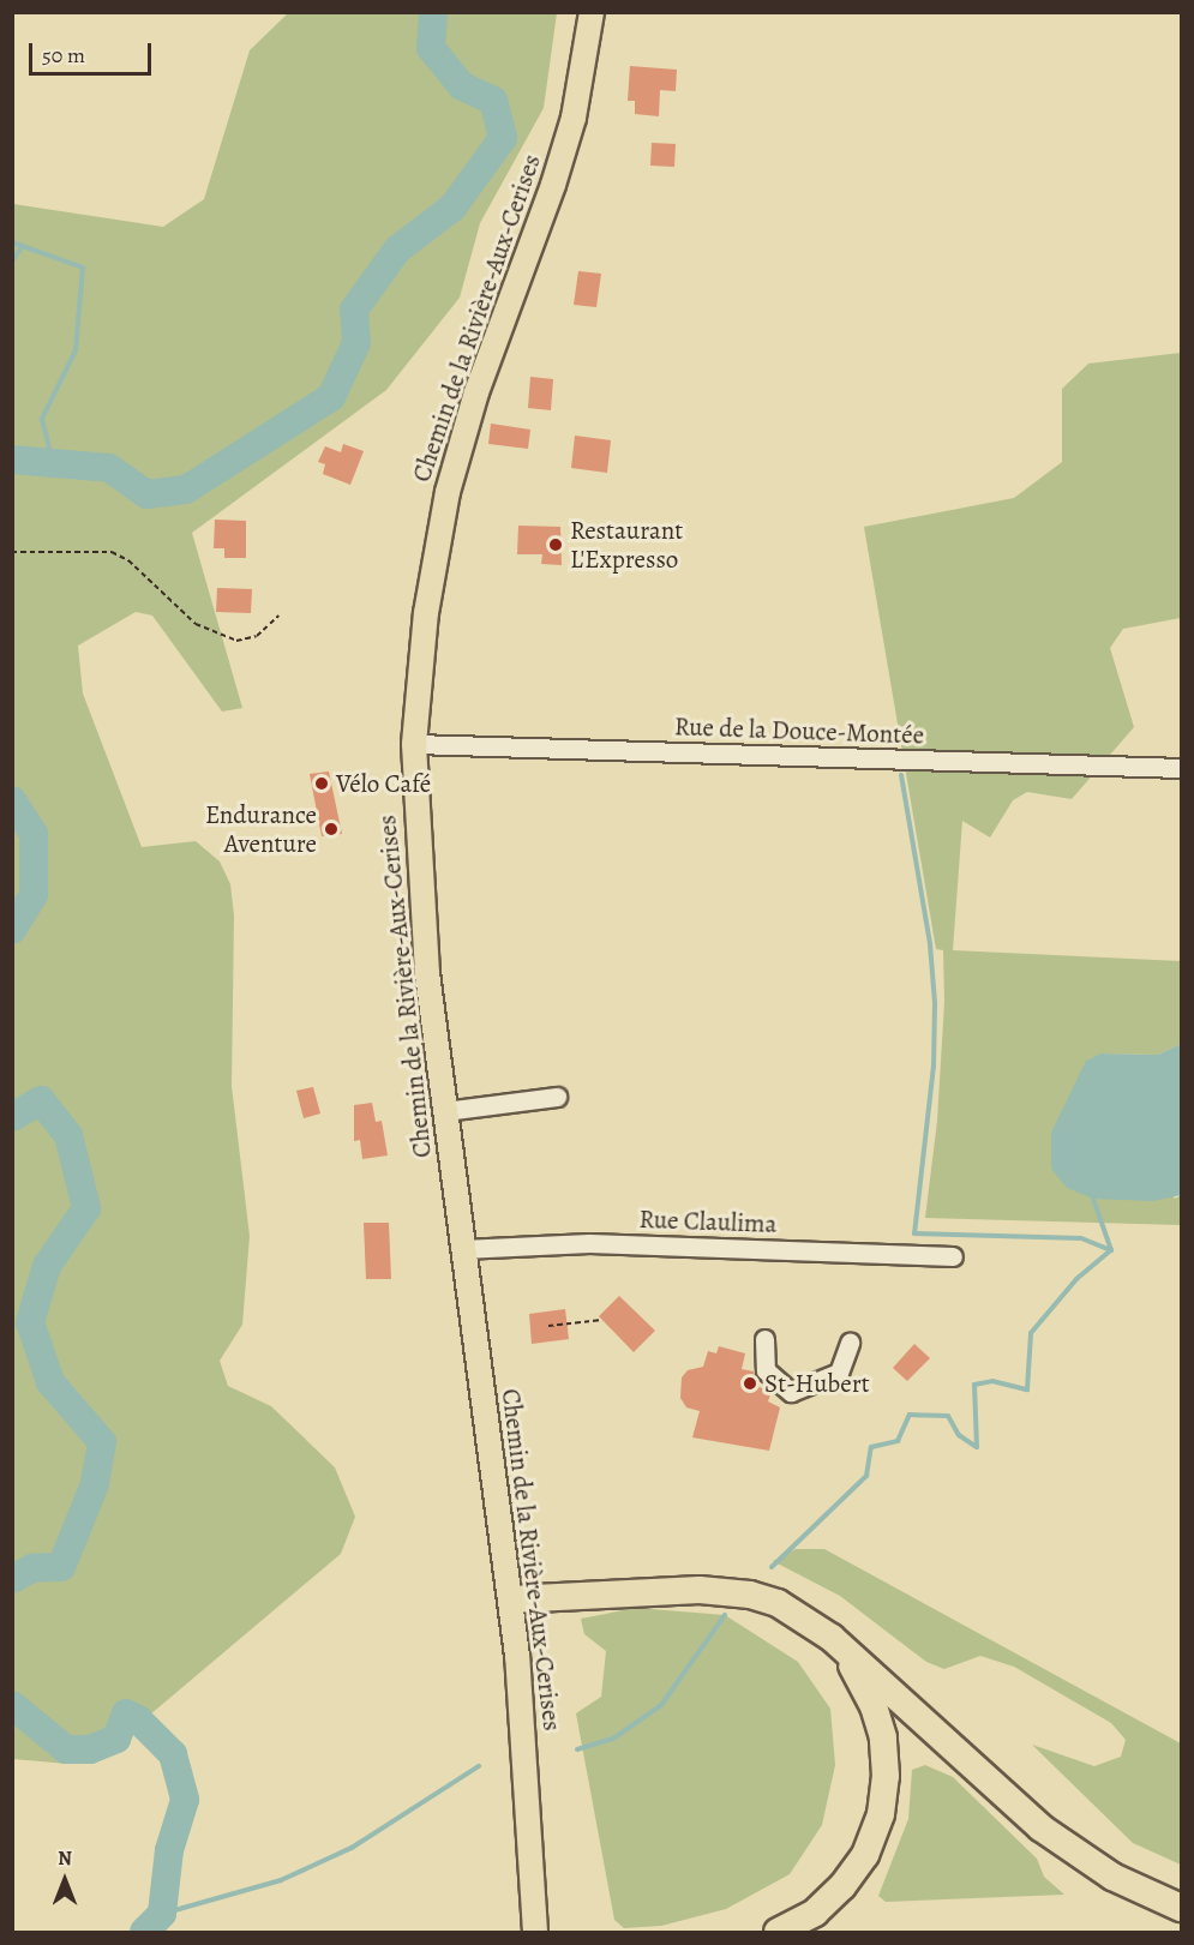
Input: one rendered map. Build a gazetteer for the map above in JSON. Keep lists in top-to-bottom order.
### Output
{
  "streets": {
    "main road": ["Chemin de la Rivière-Aux-Cerises"],
    "street": ["Rue de la Douce-Montée", "Rue Claulima"]
  },
  "crossings": [
    ["Chemin de la Rivière-Aux-Cerises", "Rue de la Douce-Montée"],
    ["Chemin de la Rivière-Aux-Cerises", "Rue Claulima"]
  ],
  "places": [
    "Restaurant L'Expresso",
    "Vélo Café",
    "Endurance Aventure",
    "St-Hubert"
  ],
  "scale_bar": "50 m",
  "north": "top"
}
